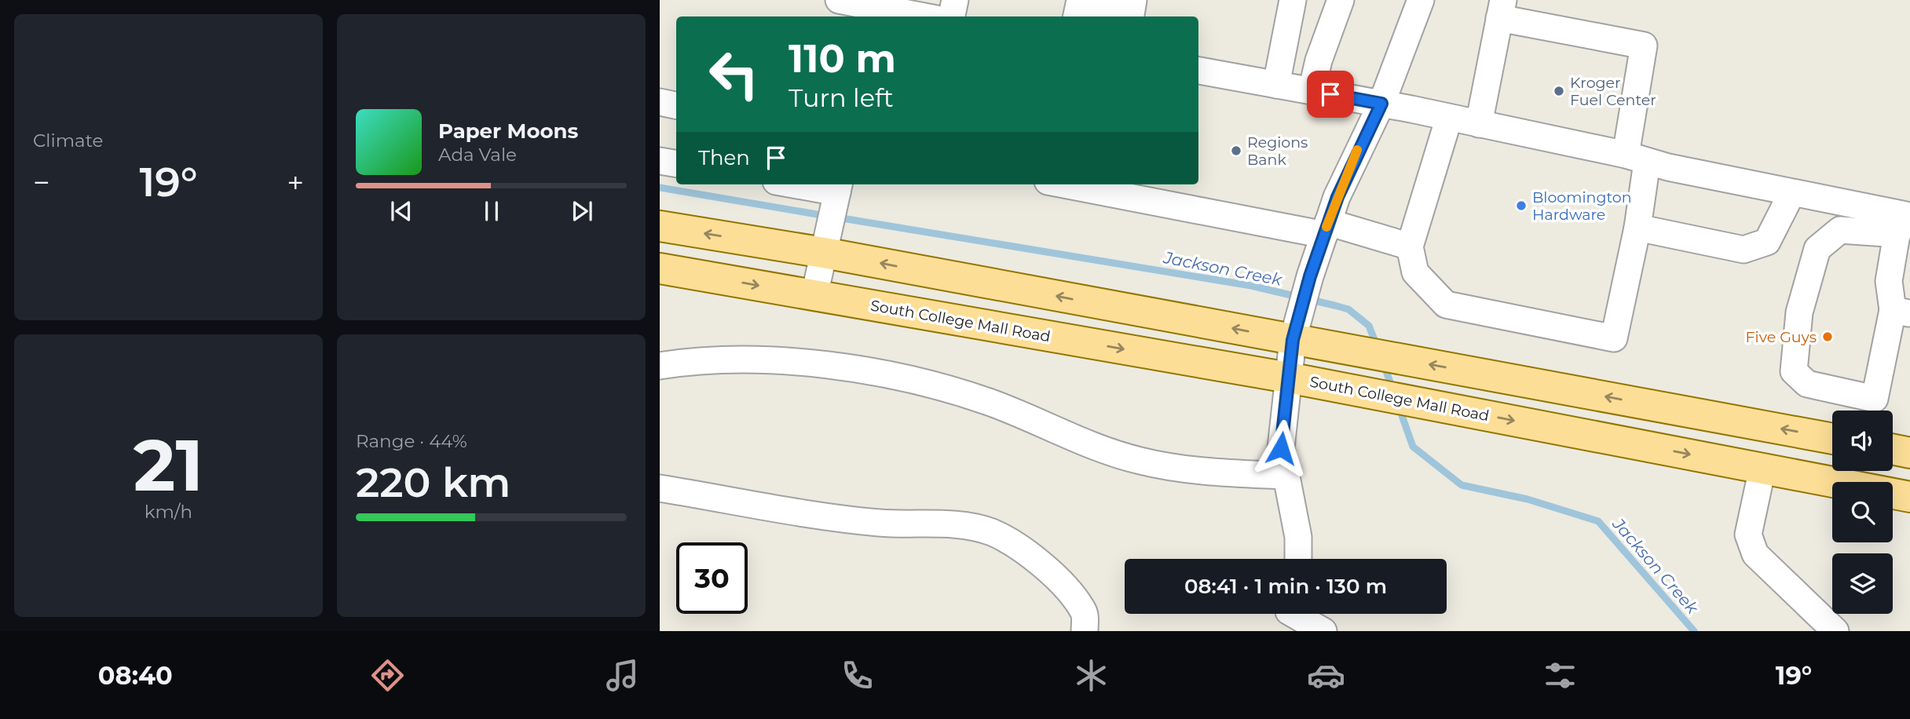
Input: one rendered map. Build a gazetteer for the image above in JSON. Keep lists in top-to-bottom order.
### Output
{
  "streets": {
    "main road": ["South College Mall Road"]
  },
  "water": ["Jackson Creek"],
  "places": [
    "Kroger Fuel Center",
    "Regions Bank",
    "Bloomington Hardware",
    "Five Guys"
  ],
  "page": {
    "tile": [
      "Climate",
      ["21", "km/h"],
      ["Range · 44%", "220 km"]
    ],
    "turn": ["110 m", "Turn left"],
    "song": ["Paper Moons", "Ada Vale"],
    "then": "Then",
    "heat": ["−", "19°", "+"],
    "limit": "30",
    "trip": "08:41 · 1 min · 130 m",
    "tabs": ["08:40", "19°"]
  }
}
